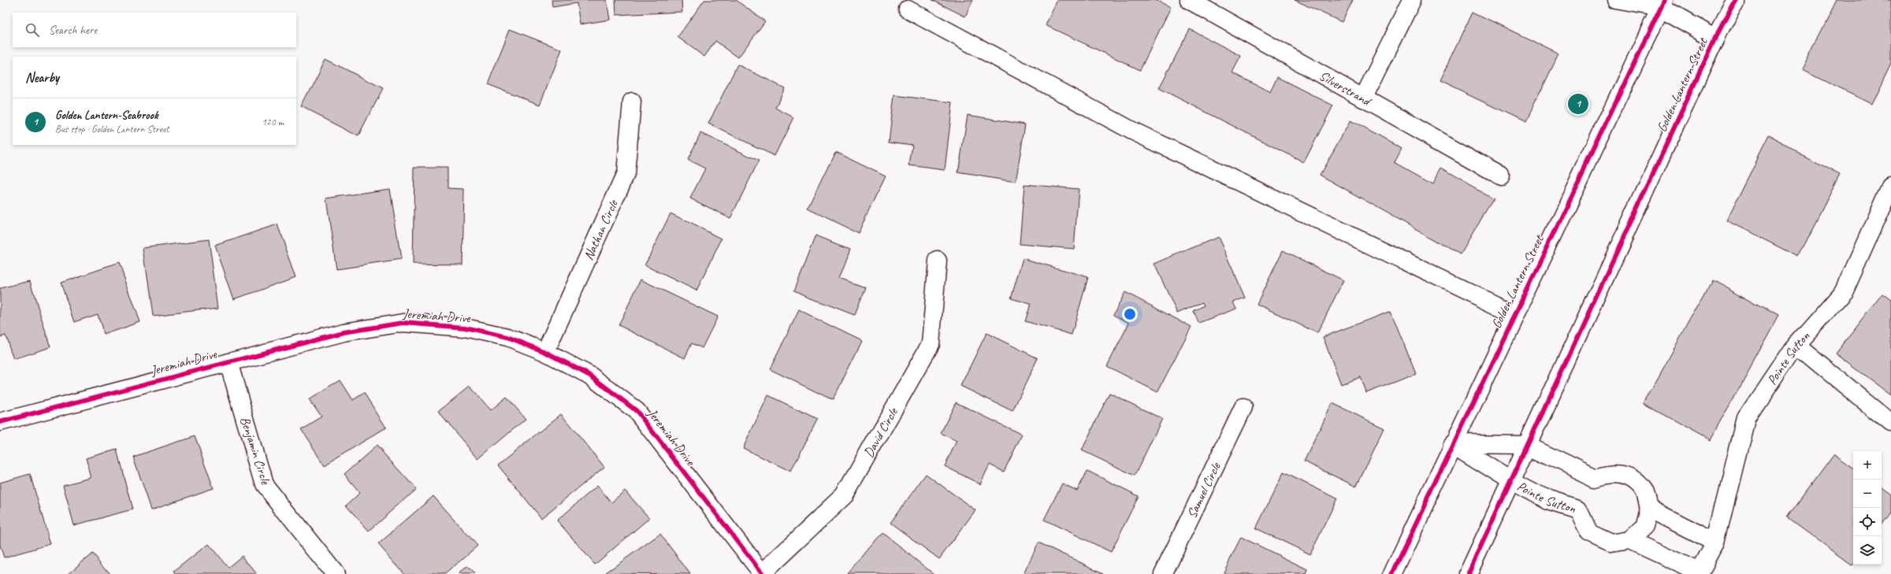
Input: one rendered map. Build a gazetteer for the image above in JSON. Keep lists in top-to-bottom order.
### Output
{
  "streets": {
    "street": [
      "Golden Lantern Street",
      "Silverstrand",
      "Nathan Circle",
      "Jeremiah Drive",
      "Pointe Sutton",
      "David Circle",
      "Benjamin Circle",
      "Samuel Circle"
    ]
  },
  "crossings": [
    ["Golden Lantern Street", "Pointe Sutton"],
    ["Nathan Circle", "Jeremiah Drive"],
    ["Jeremiah Drive", "David Circle"],
    ["Jeremiah Drive", "Benjamin Circle"]
  ],
  "page": {
    "search": "Search here",
    "heading": "Nearby",
    "pins": "1",
    "list": [
      {
        "mark": "1",
        "name": "Golden Lantern-Seabrook",
        "note": "Bus stop · Golden Lantern Street",
        "value": "120 m"
      }
    ],
    "map_buttons": ["+", "−"]
  }
}
